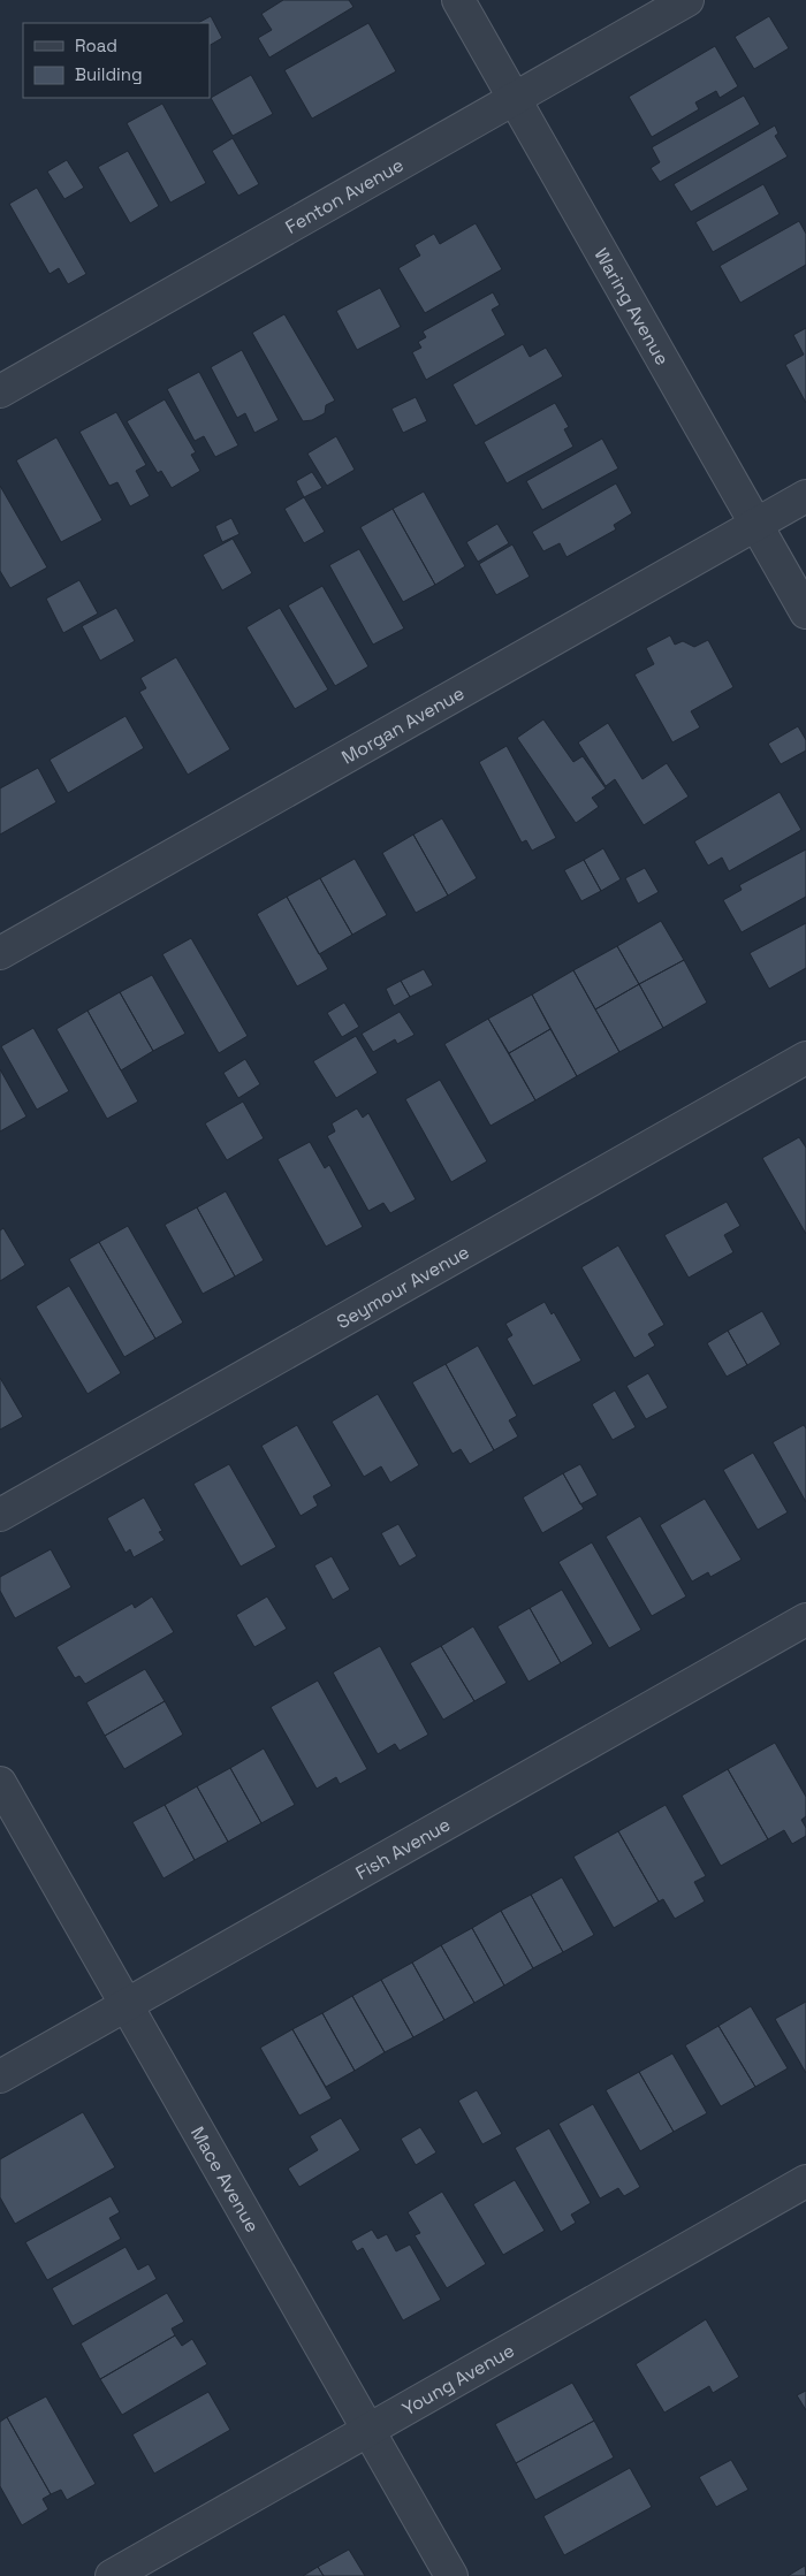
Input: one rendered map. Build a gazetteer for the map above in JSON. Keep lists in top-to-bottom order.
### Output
{
  "streets": {
    "street": [
      "Fenton Avenue",
      "Waring Avenue",
      "Morgan Avenue",
      "Seymour Avenue",
      "Fish Avenue",
      "Mace Avenue",
      "Young Avenue"
    ]
  },
  "crossings": [
    ["Fenton Avenue", "Waring Avenue"],
    ["Waring Avenue", "Morgan Avenue"],
    ["Fish Avenue", "Mace Avenue"],
    ["Mace Avenue", "Young Avenue"]
  ],
  "legend": ["Road", "Building"]
}
